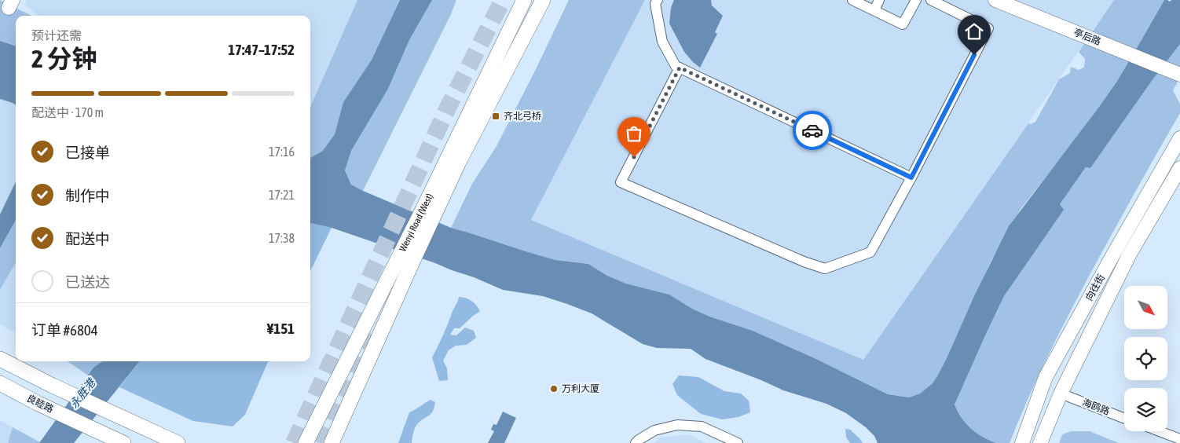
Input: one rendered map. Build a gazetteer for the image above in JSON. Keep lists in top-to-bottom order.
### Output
{
  "streets": {
    "main road": ["Wenyi Road (West)", "良睦路"],
    "street": ["亭后路", "向往街", "海鸥路"]
  },
  "crossings": [
    ["向往街", "海鸥路"]
  ],
  "water": ["永胜港"],
  "places": {
    "transit": ["齐北弓桥"],
    "other": ["万利大厦"]
  },
  "north": "bottom right",
  "page": {
    "heading": ["2 分钟", "预计还需", "17:47–17:52"],
    "panel": ["订单 #6804", "¥151"],
    "bar": "配送中 · 170 m",
    "list": [
      ["已接单", "17:16"],
      ["制作中", "17:21"],
      ["配送中", "17:38"],
      "已送达"
    ]
  }
}
